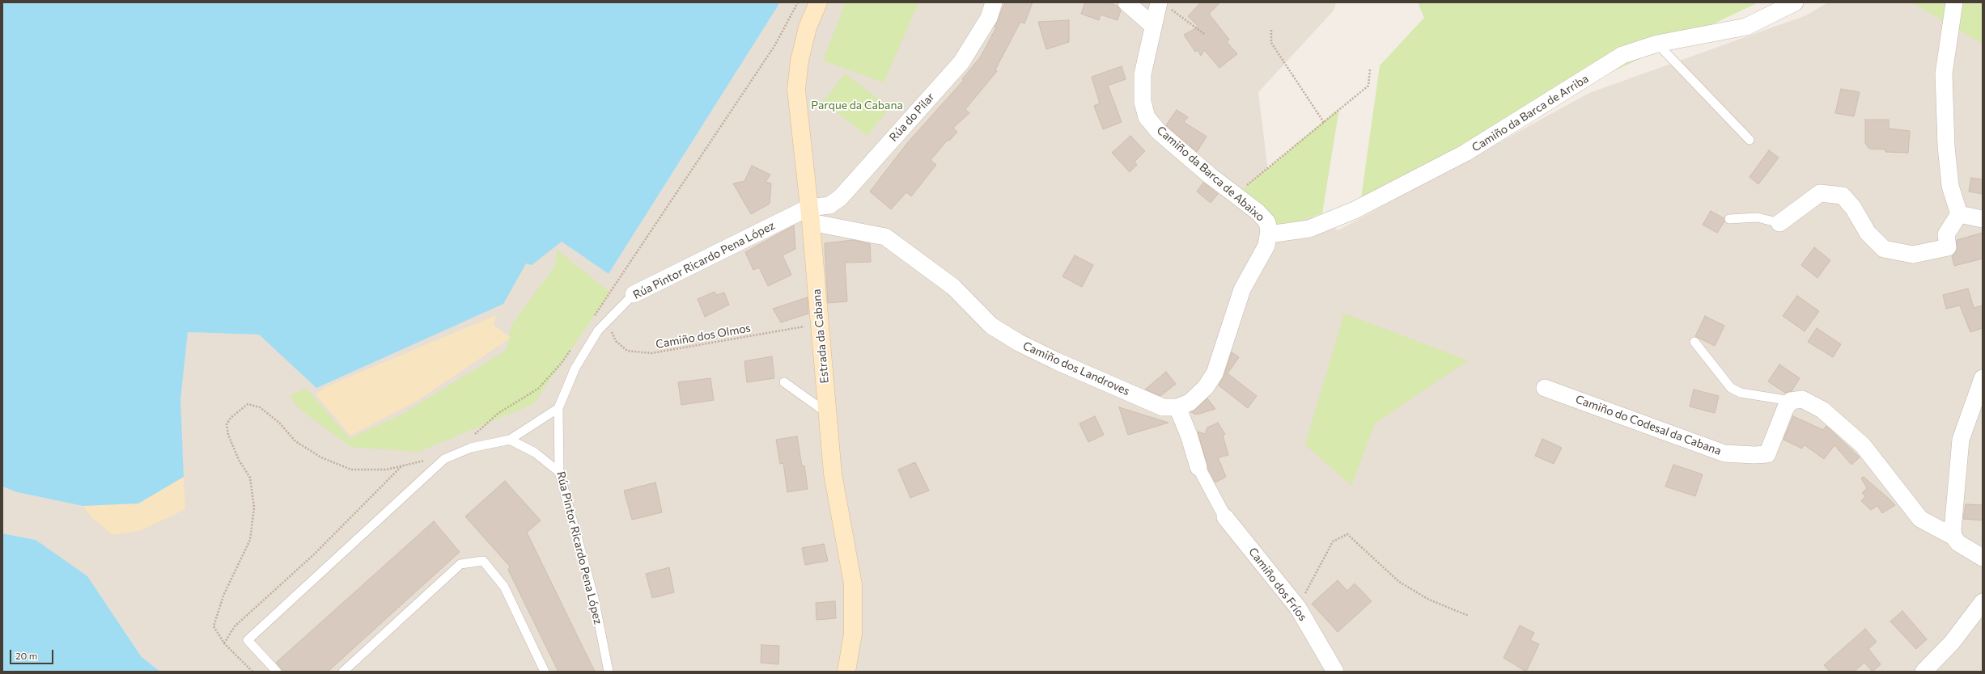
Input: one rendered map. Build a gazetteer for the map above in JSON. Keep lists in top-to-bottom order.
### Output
{
  "streets": {
    "main road": ["Estrada da Cabana"],
    "street": [
      "Camiño da Barca de Arriba",
      "Rúa do Pilar",
      "Camiño da Barca de Abaixo",
      "Rúa Pintor Ricardo Pena López",
      "Camiño dos Landroves",
      "Camiño do Codesal da Cabana",
      "Camiño dos Fríos"
    ],
    "path": ["Camiño dos Olmos"]
  },
  "crossings": [
    ["Camiño da Barca de Arriba", "Camiño da Barca de Abaixo"],
    ["Camiño da Barca de Arriba", "Camiño dos Landroves"],
    ["Rúa do Pilar", "Rúa Pintor Ricardo Pena López"],
    ["Rúa do Pilar", "Estrada da Cabana"],
    ["Rúa do Pilar", "Camiño dos Landroves"],
    ["Camiño da Barca de Abaixo", "Camiño dos Landroves"],
    ["Rúa Pintor Ricardo Pena López", "Camiño dos Olmos"],
    ["Rúa Pintor Ricardo Pena López", "Estrada da Cabana"],
    ["Rúa Pintor Ricardo Pena López", "Camiño dos Landroves"],
    ["Camiño dos Olmos", "Estrada da Cabana"],
    ["Estrada da Cabana", "Camiño dos Landroves"]
  ],
  "parks": ["Parque da Cabana"],
  "scale_bar": "20 m"
}
